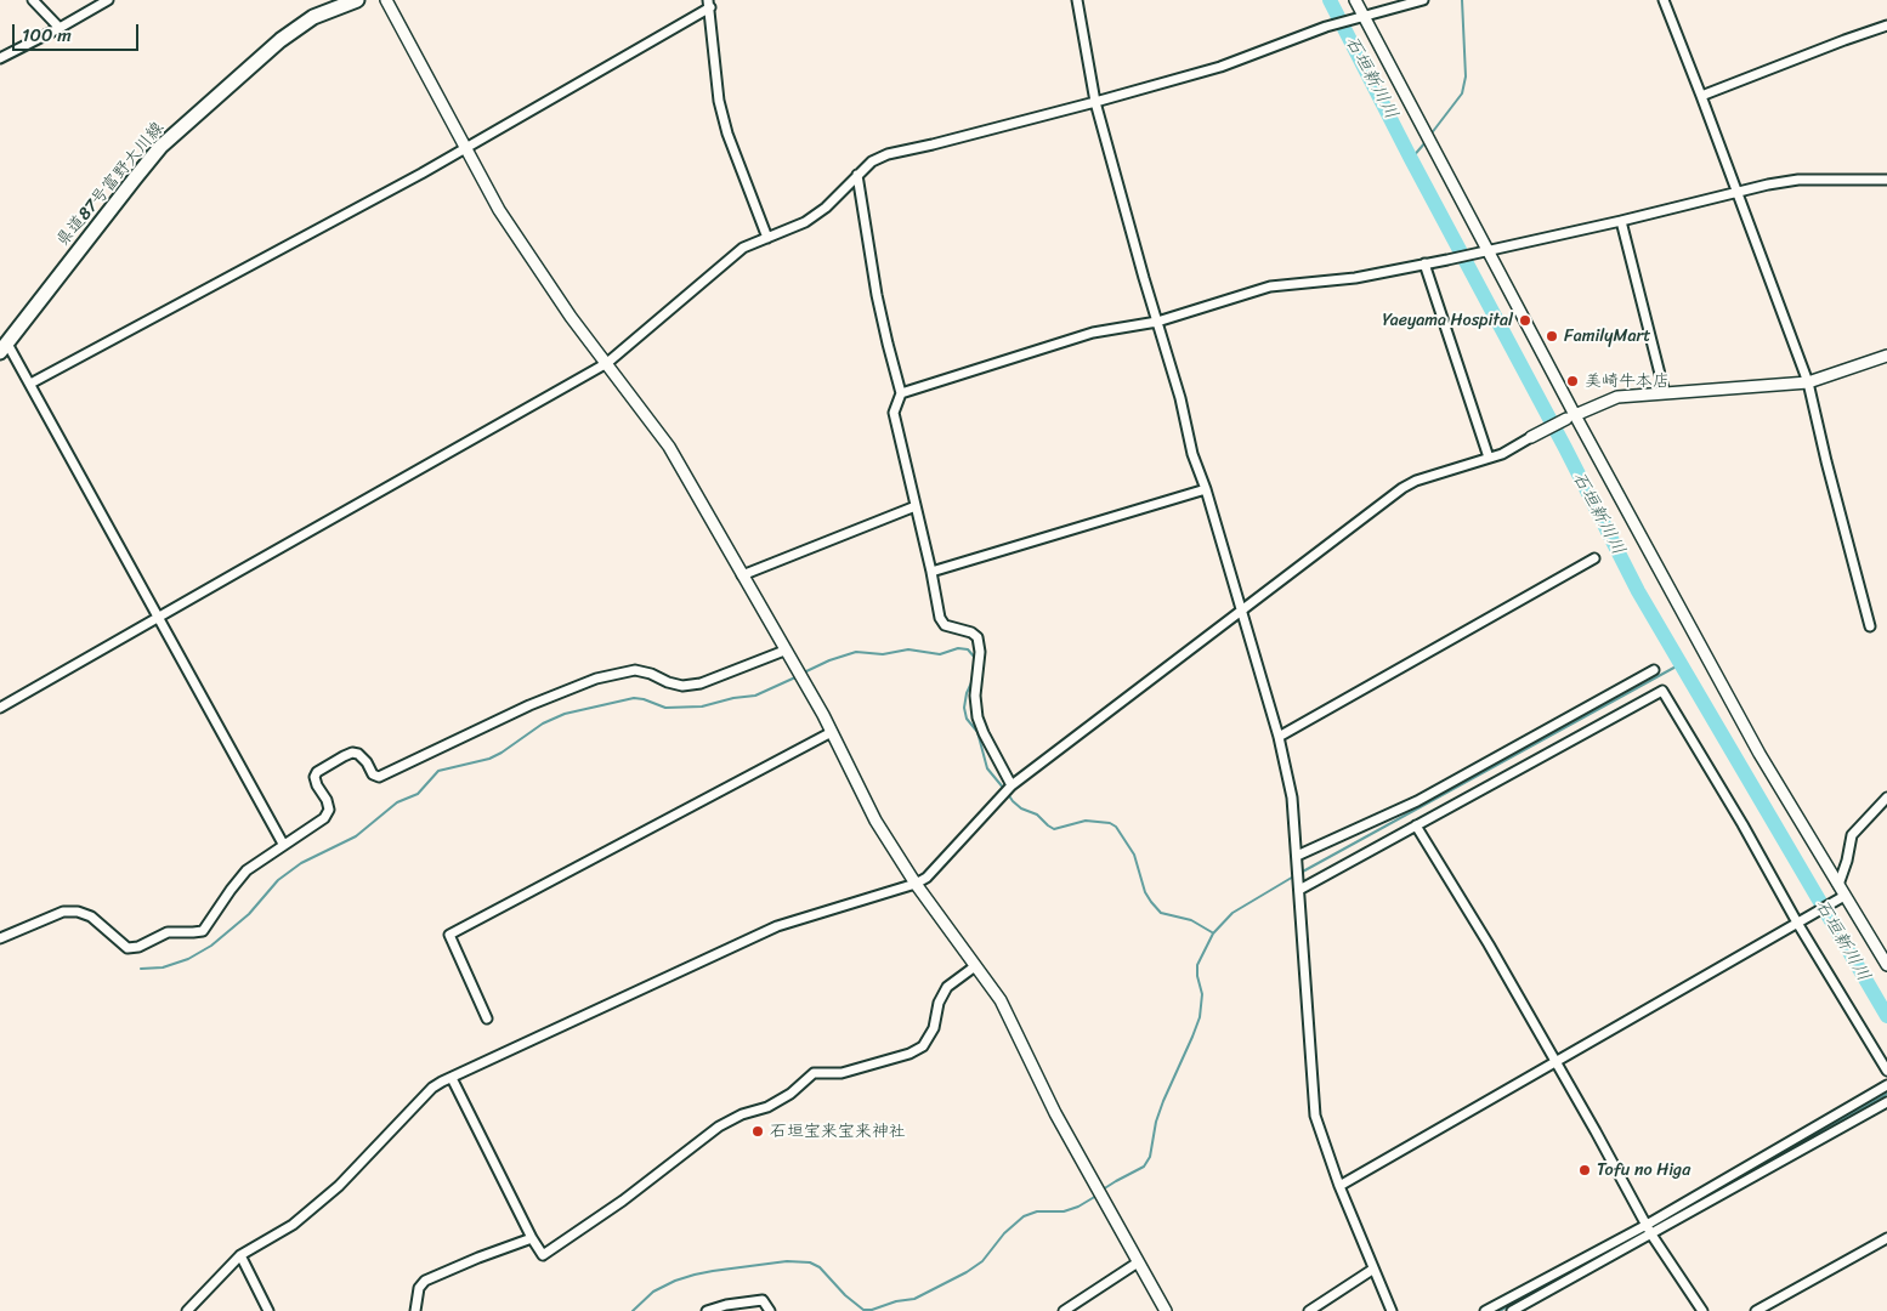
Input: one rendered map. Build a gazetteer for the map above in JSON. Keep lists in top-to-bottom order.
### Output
{
  "streets": {
    "main road": ["県道87号富野大川線"]
  },
  "water": ["石垣新川川"],
  "places": [
    "Yaeyama Hospital",
    "FamilyMart",
    "美崎牛本店",
    "石垣宝来宝来神社",
    "Tofu no Higa"
  ],
  "scale_bar": "100 m"
}
